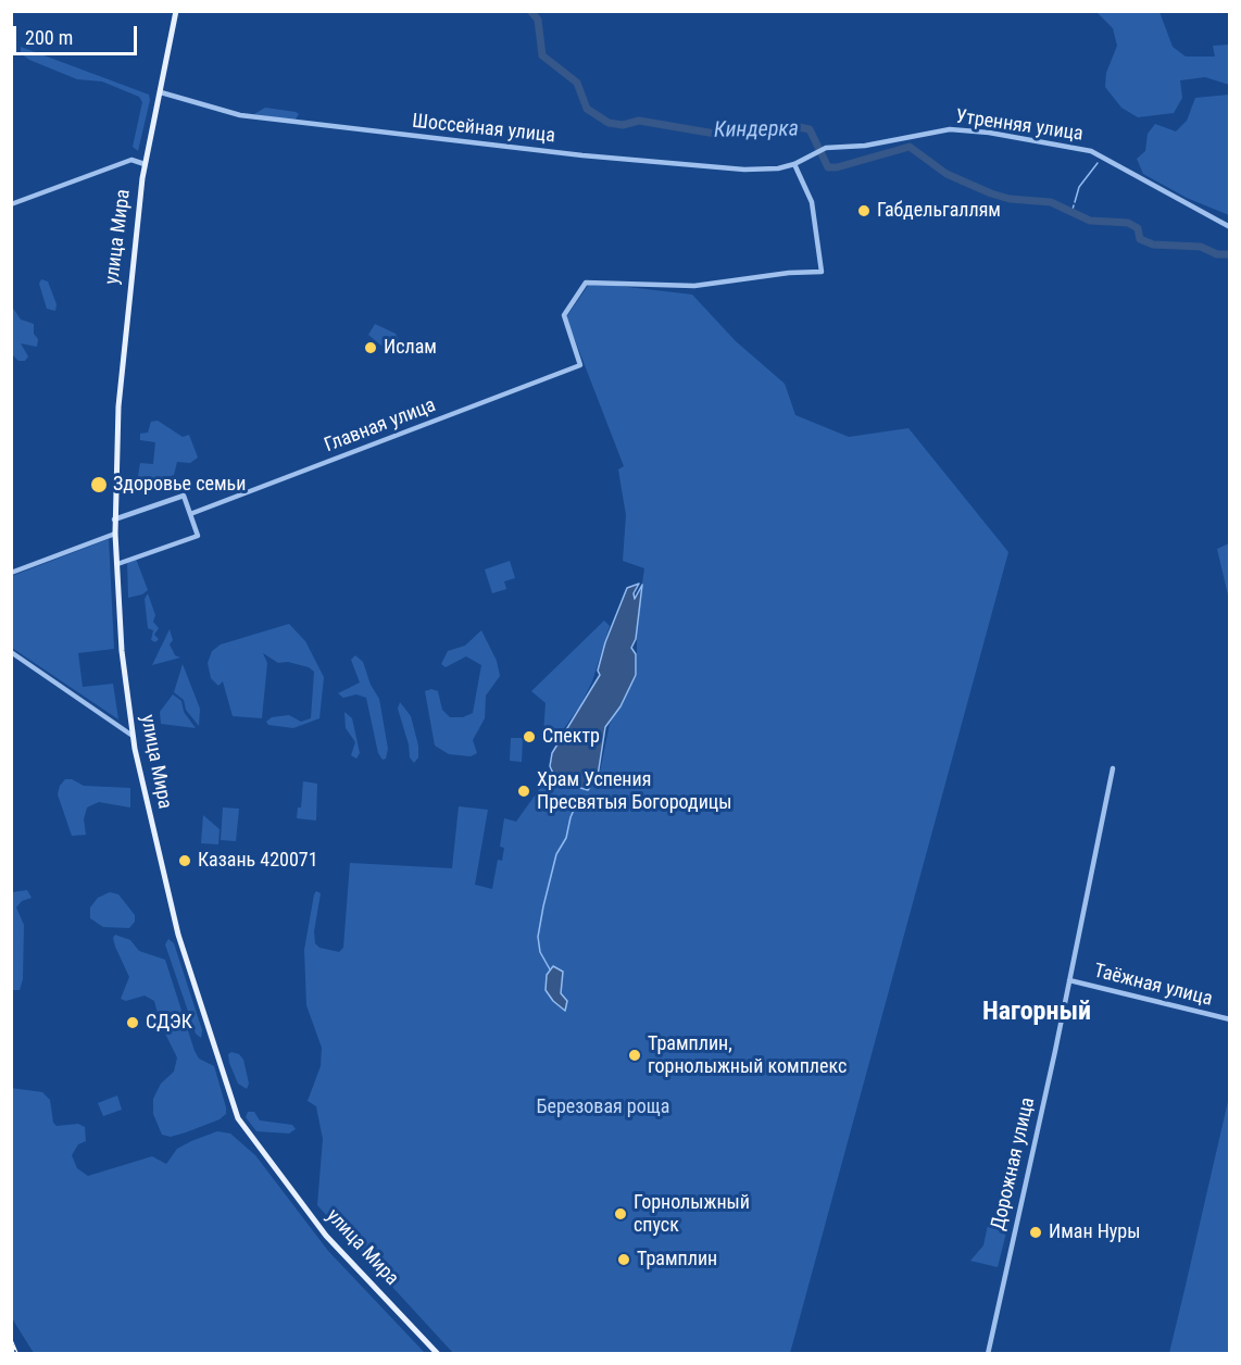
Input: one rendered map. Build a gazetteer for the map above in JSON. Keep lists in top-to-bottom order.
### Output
{
  "streets": {
    "main road": ["улица Мира"],
    "street": [
      "Утренняя улица",
      "Шоссейная улица",
      "Главная улица",
      "Таёжная улица",
      "Дорожная улица"
    ]
  },
  "crossings": [
    ["Утренняя улица", "Шоссейная улица"],
    ["Шоссейная улица", "улица Мира"],
    ["Шоссейная улица", "Главная улица"],
    ["Таёжная улица", "Дорожная улица"]
  ],
  "districts": ["Нагорный"],
  "water": ["Киндерка"],
  "parks": ["Березовая роща"],
  "places": [
    "Габдельгаллям",
    "Ислам",
    "Здоровье семьи",
    "Спектр",
    "Храм Успения Пресвятыя Богородицы",
    "Казань 420071",
    "СДЭК",
    "Трамплин, горнолыжный комплекс",
    "Горнолыжный спуск",
    "Иман Нуры",
    "Трамплин"
  ],
  "scale_bar": "200 m"
}
